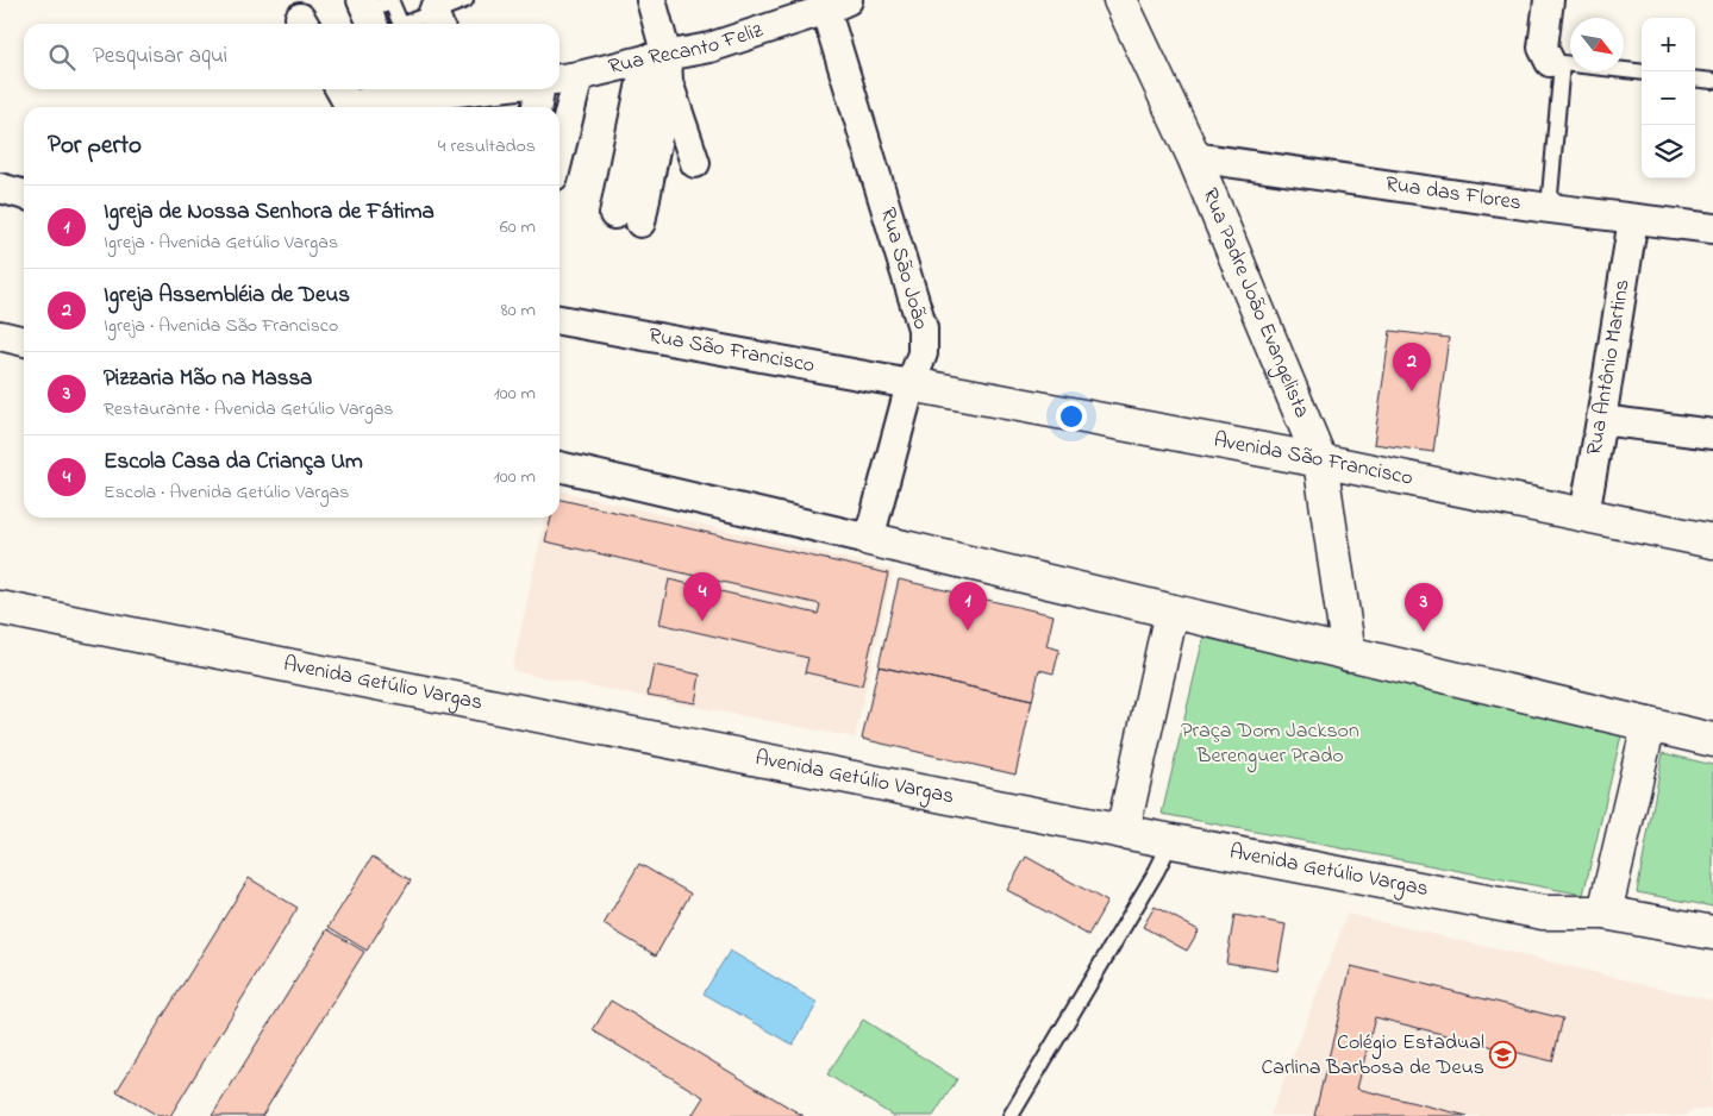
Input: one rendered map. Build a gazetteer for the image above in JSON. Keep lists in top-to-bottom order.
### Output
{
  "streets": {
    "street": [
      "Rua Recanto Feliz",
      "Rua das Flores",
      "Rua São João",
      "Rua Padre João Evangelista",
      "Rua São Francisco",
      "Rua Antônio Martins",
      "Avenida São Francisco",
      "Avenida Getúlio Vargas"
    ]
  },
  "crossings": [
    ["Rua Recanto Feliz", "Rua São João"],
    ["Rua das Flores", "Rua Padre João Evangelista"],
    ["Rua das Flores", "Rua Antônio Martins"],
    ["Rua São João", "Rua São Francisco"],
    ["Rua São João", "Avenida São Francisco"],
    ["Rua Padre João Evangelista", "Avenida São Francisco"],
    ["Rua São Francisco", "Avenida São Francisco"],
    ["Rua Antônio Martins", "Avenida São Francisco"]
  ],
  "parks": ["Praça Dom Jackson Berenguer Prado"],
  "places": {
    "school or university": ["Colégio Estadual Carlina Barbosa de Deus"]
  },
  "north": "bottom right",
  "page": {
    "map_buttons": ["+", "−"],
    "search": "Pesquisar aqui",
    "heading": ["Por perto", "4 resultados"],
    "list": [
      {
        "mark": "1",
        "name": "Igreja de Nossa Senhora de Fátima",
        "note": "Igreja · Avenida Getúlio Vargas",
        "value": "60 m"
      },
      {
        "mark": "2",
        "name": "Igreja Assembléia de Deus",
        "note": "Igreja · Avenida São Francisco",
        "value": "80 m"
      },
      {
        "mark": "3",
        "name": "Pizzaria Mão na Massa",
        "note": "Restaurante · Avenida Getúlio Vargas",
        "value": "100 m"
      },
      {
        "mark": "4",
        "name": "Escola Casa da Criança Um",
        "note": "Escola · Avenida Getúlio Vargas",
        "value": "100 m"
      }
    ],
    "pins": [
      "2",
      "4",
      "1",
      "3"
    ]
  }
}
